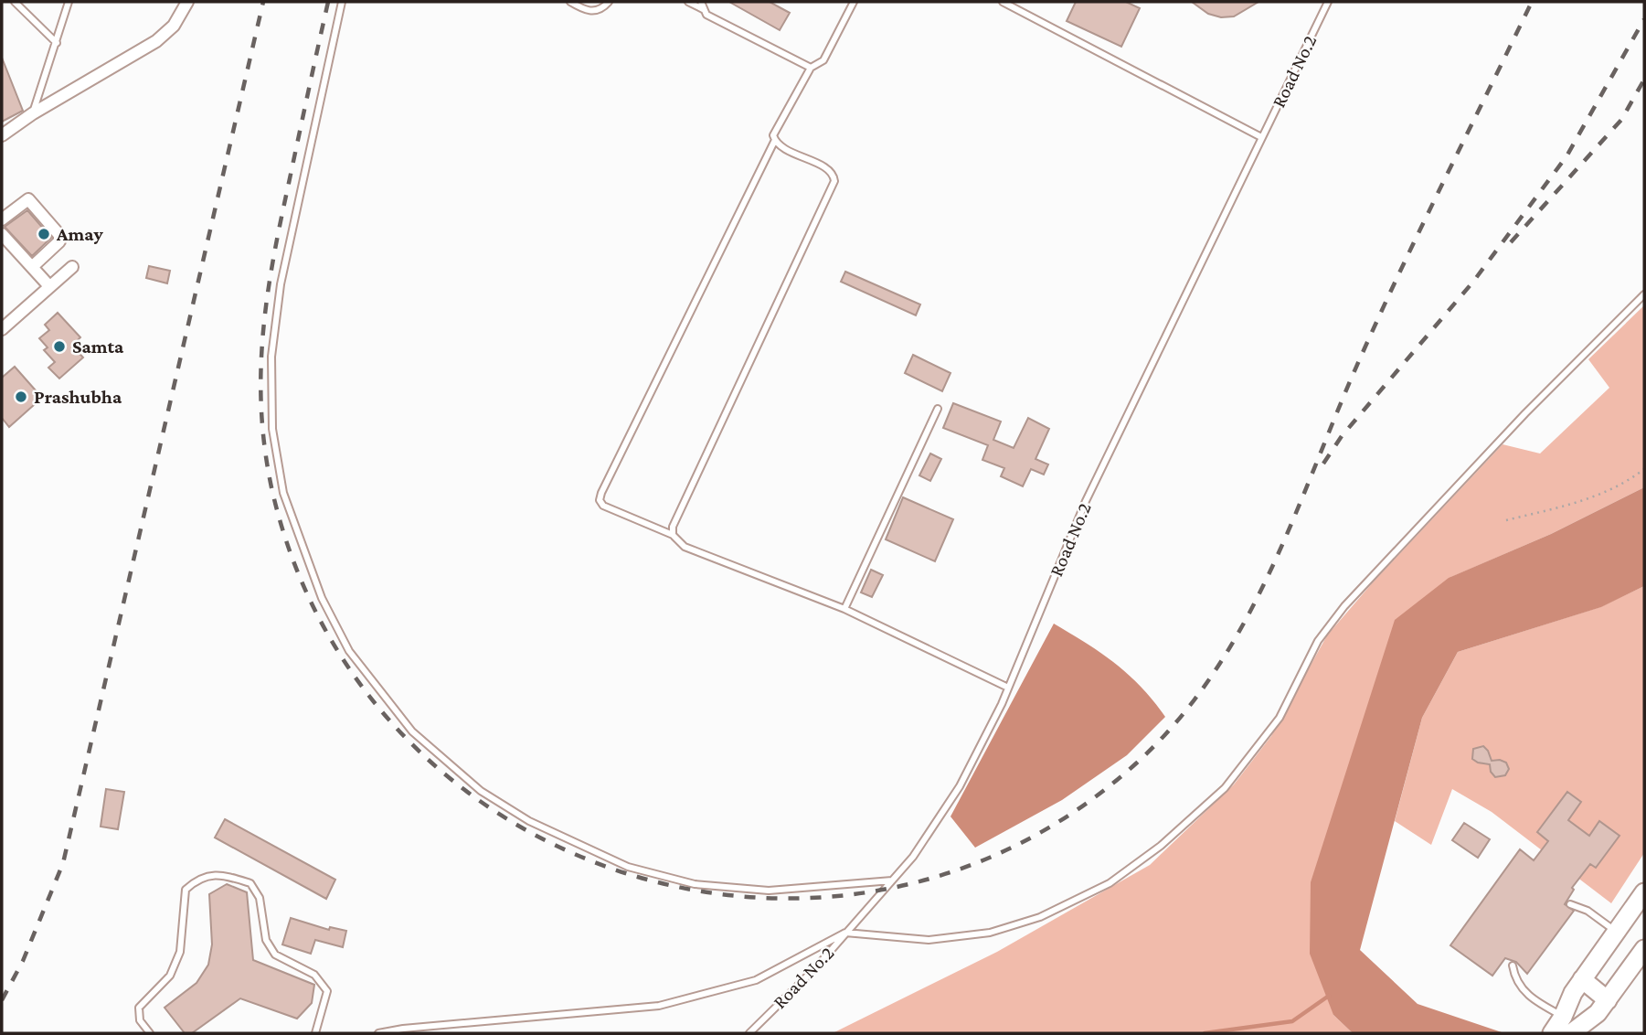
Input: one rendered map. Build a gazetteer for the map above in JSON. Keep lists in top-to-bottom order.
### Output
{
  "streets": {
    "lane": ["Road No.2"]
  },
  "places": ["Amay", "Samta", "Prashubha"]
}
